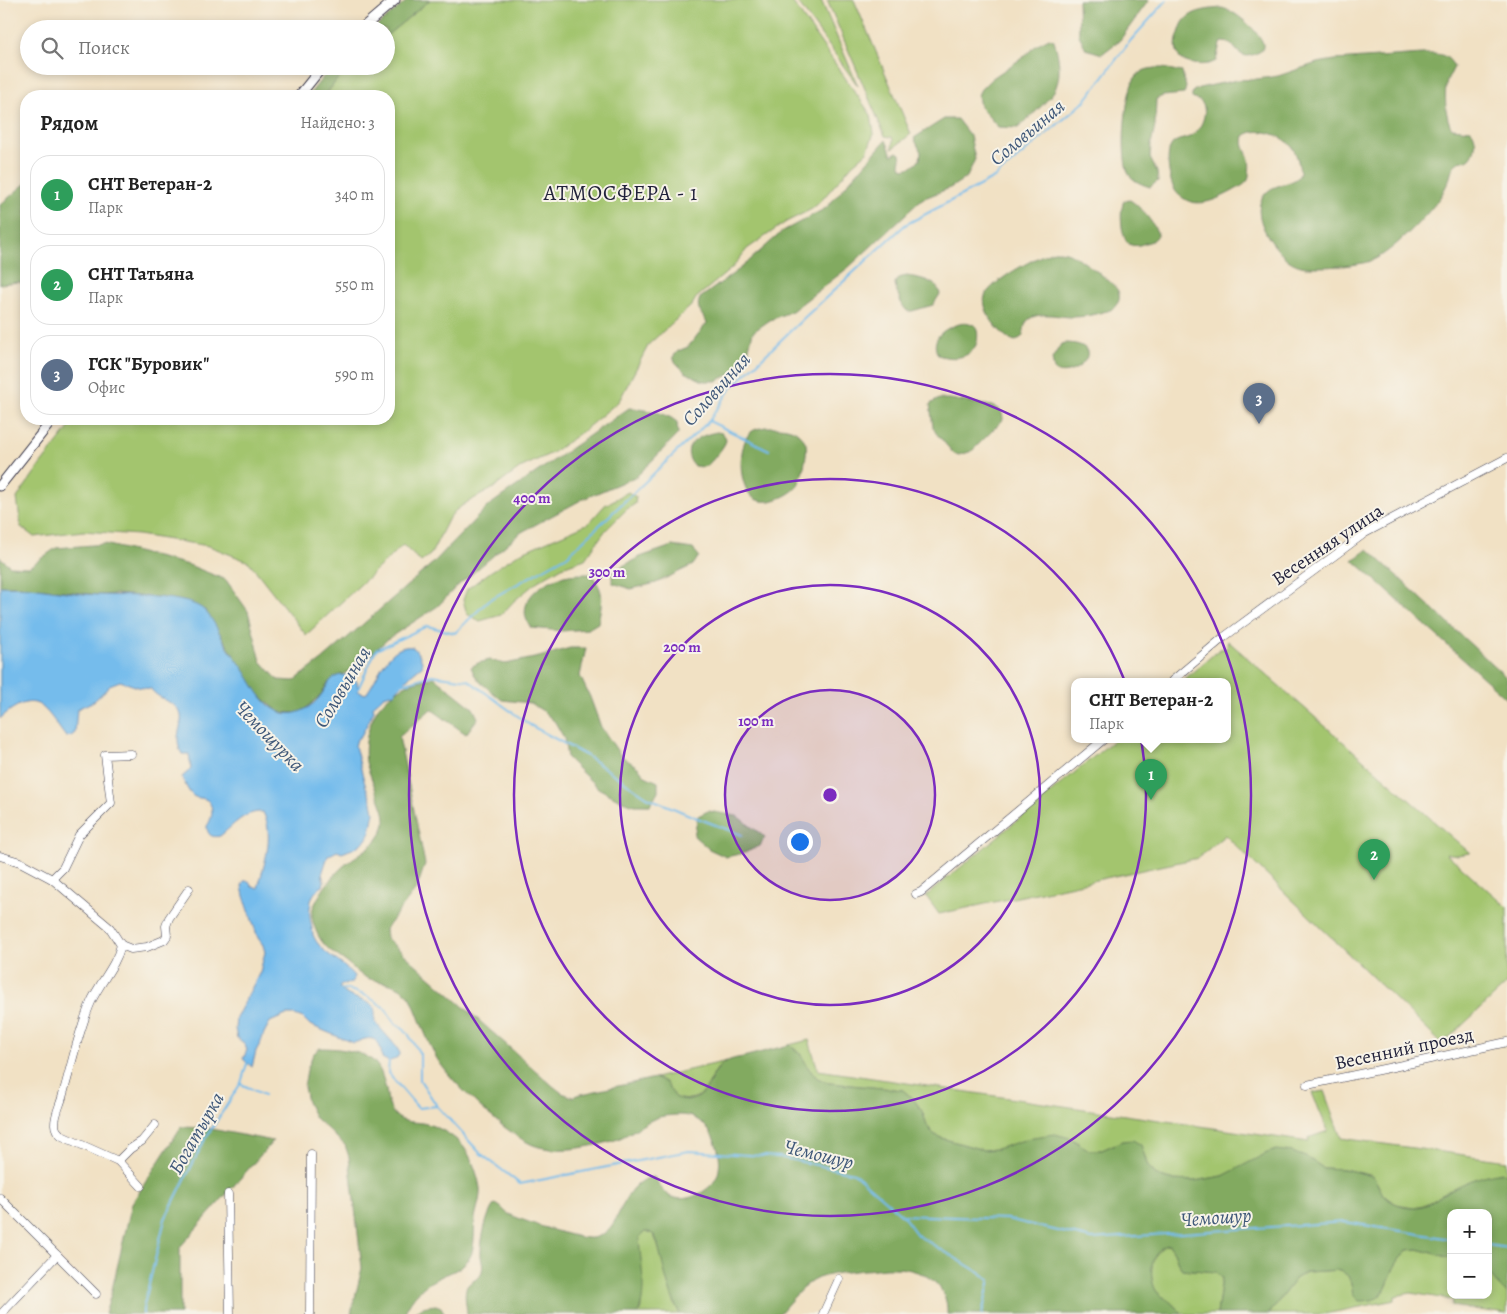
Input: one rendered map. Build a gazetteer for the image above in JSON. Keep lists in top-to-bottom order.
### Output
{
  "streets": {
    "street": ["Весенняя улица", "Весенний проезд"]
  },
  "districts": ["АТМОСФЕРА - 1"],
  "water": [
    "Соловьиная",
    "Чемошурка",
    "Богатырка",
    "Чемошур"
  ],
  "page": {
    "search": "Поиск",
    "heading": ["Рядом", "Найдено: 3"],
    "list": [
      {
        "mark": "1",
        "name": "СНТ Ветеран-2",
        "note": "Парк",
        "value": "340 m"
      },
      {
        "mark": "2",
        "name": "СНТ Татьяна",
        "note": "Парк",
        "value": "550 m"
      },
      {
        "mark": "3",
        "name": "ГСК \"Буровик\"",
        "note": "Офис",
        "value": "590 m"
      }
    ],
    "pins": ["3", "1", "2"],
    "popup": ["СНТ Ветеран-2", "Парк"],
    "map_buttons": ["+", "−"]
  },
  "rings": [
    "400 m",
    "300 m",
    "200 m",
    "100 m"
  ]
}
